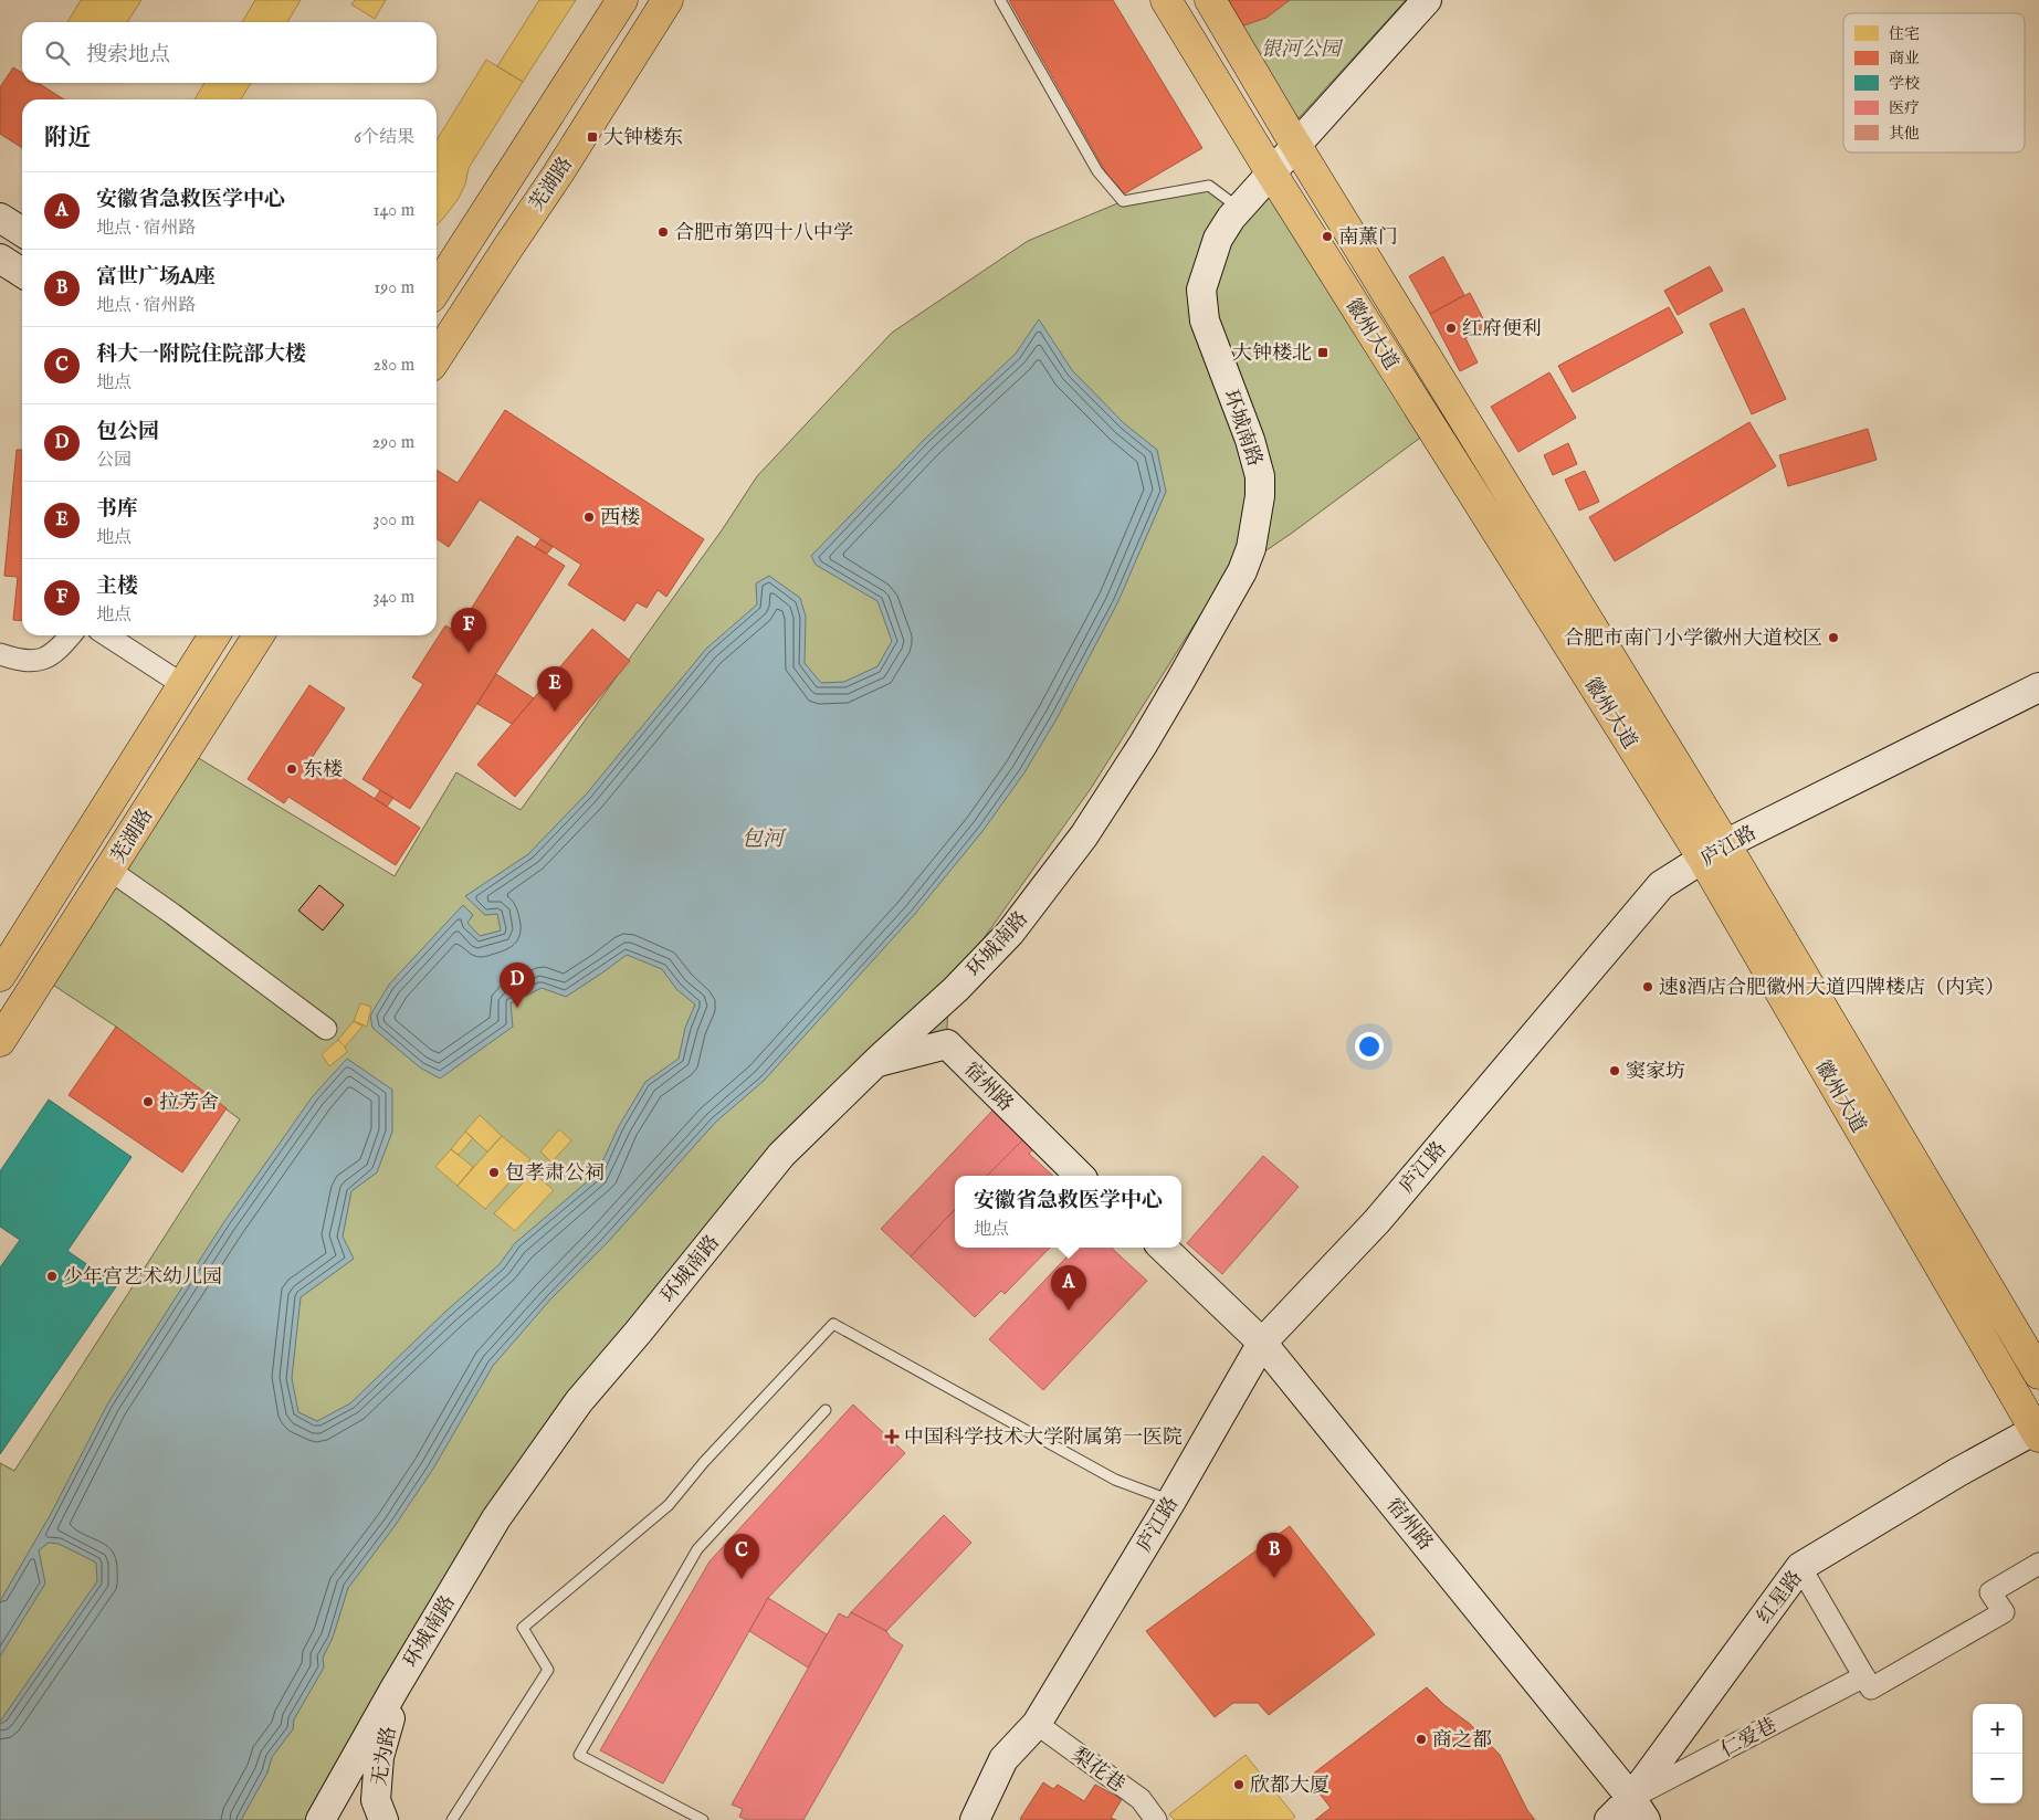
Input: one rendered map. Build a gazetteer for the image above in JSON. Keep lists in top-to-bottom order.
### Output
{
  "streets": {
    "main road": ["芜湖路", "徽州大道"],
    "street": [
      "环城南路",
      "庐江路",
      "宿州路",
      "红星路",
      "仁爱巷",
      "无为路",
      "梨花巷"
    ]
  },
  "crossings": [
    ["徽州大道", "环城南路"],
    ["徽州大道", "庐江路"],
    ["徽州大道", "红星路"],
    ["环城南路", "宿州路"],
    ["环城南路", "无为路"],
    ["庐江路", "宿州路"],
    ["庐江路", "梨花巷"],
    ["宿州路", "红星路"],
    ["宿州路", "仁爱巷"],
    ["红星路", "仁爱巷"]
  ],
  "water": ["包河"],
  "parks": ["银河公园"],
  "places": {
    "transit": ["大钟楼东", "大钟楼北"],
    "other": [
      "合肥市第四十八中学",
      "南薰门",
      "红府便利",
      "西楼",
      "合肥市南门小学徽州大道校区",
      "东楼",
      "速8酒店合肥徽州大道四牌楼店（内宾）",
      "窦家坊",
      "拉芳舍",
      "包孝肃公祠",
      "少年宫艺术幼儿园",
      "商之都",
      "欣都大厦"
    ],
    "health": ["中国科学技术大学附属第一医院"]
  },
  "legend": [
    "住宅",
    "商业",
    "学校",
    "医疗",
    "其他"
  ],
  "page": {
    "search": "搜索地点",
    "heading": ["附近", "6个结果"],
    "list": [
      {
        "mark": "A",
        "name": "安徽省急救医学中心",
        "note": "地点 · 宿州路",
        "value": "140 m"
      },
      {
        "mark": "B",
        "name": "富世广场A座",
        "note": "地点 · 宿州路",
        "value": "190 m"
      },
      {
        "mark": "C",
        "name": "科大一附院住院部大楼",
        "note": "地点",
        "value": "280 m"
      },
      {
        "mark": "D",
        "name": "包公园",
        "note": "公园",
        "value": "290 m"
      },
      {
        "mark": "E",
        "name": "书库",
        "note": "地点",
        "value": "300 m"
      },
      {
        "mark": "F",
        "name": "主楼",
        "note": "地点",
        "value": "340 m"
      }
    ],
    "pins": [
      "F",
      "E",
      "D",
      "A",
      "B",
      "C"
    ],
    "popup": ["安徽省急救医学中心", "地点"],
    "map_buttons": ["+", "−"]
  }
}
